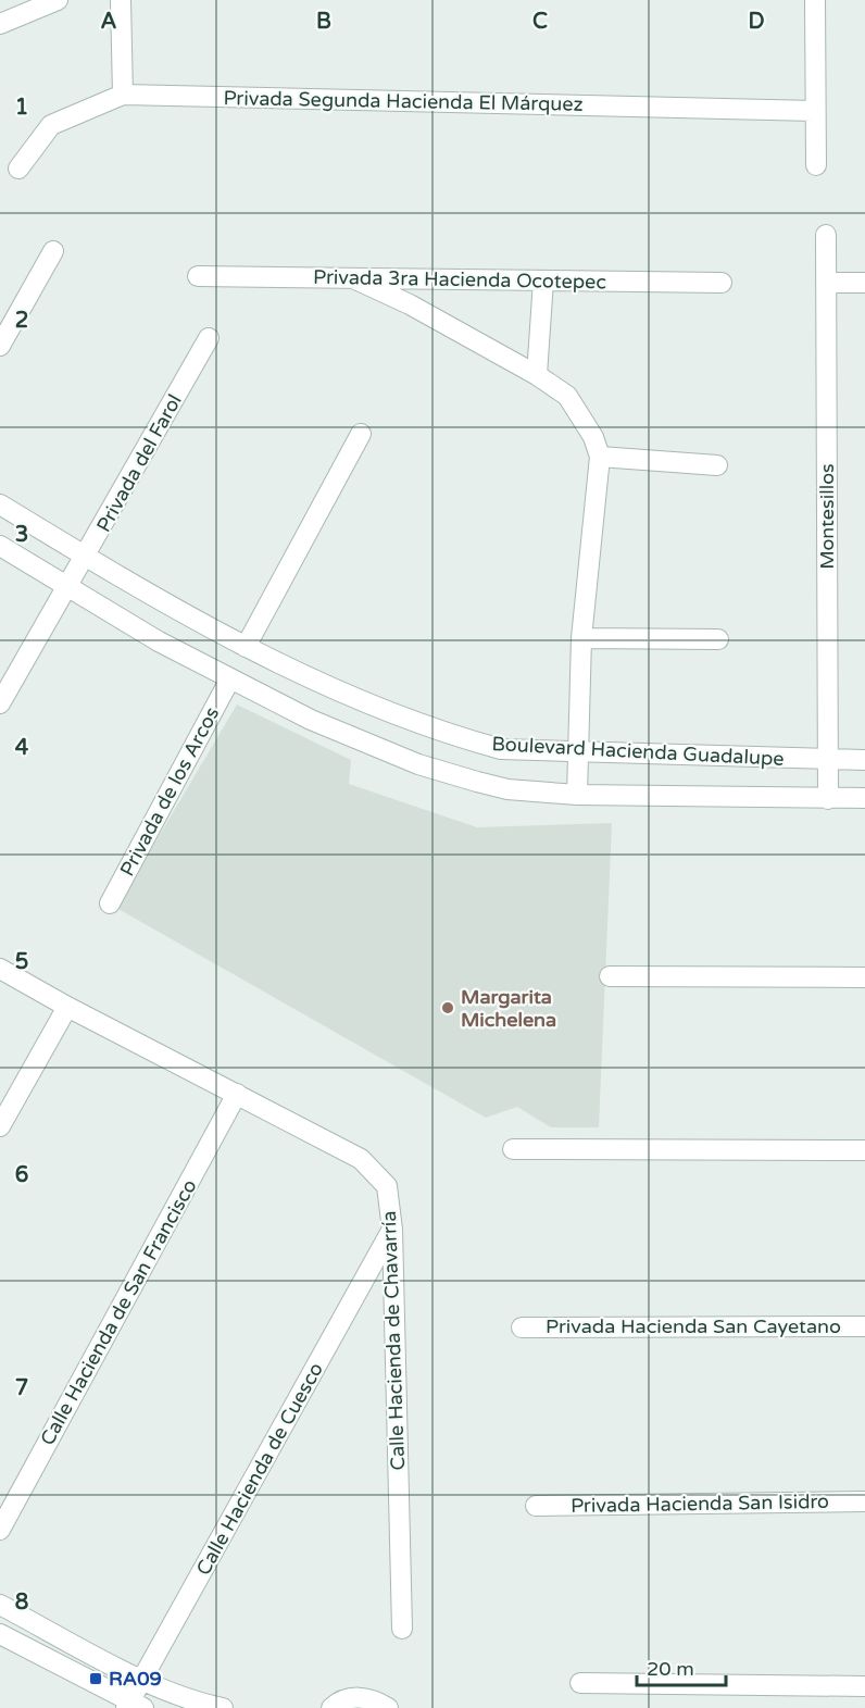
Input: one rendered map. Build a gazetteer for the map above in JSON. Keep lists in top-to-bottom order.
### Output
{
  "streets": {
    "street": [
      "Privada Segunda Hacienda El Márquez",
      "Privada 3ra Hacienda Ocotepec",
      "Privada del Farol",
      "Montesillos",
      "Boulevard Hacienda Guadalupe",
      "Privada de los Arcos",
      "Calle Hacienda de San Francisco",
      "Privada Hacienda San Cayetano",
      "Calle Hacienda de Chavarría",
      "Calle Hacienda de Cuesco",
      "Privada Hacienda San Isidro"
    ]
  },
  "crossings": [
    ["Privada del Farol", "Boulevard Hacienda Guadalupe"],
    ["Montesillos", "Boulevard Hacienda Guadalupe"],
    ["Boulevard Hacienda Guadalupe", "Privada de los Arcos"],
    ["Calle Hacienda de San Francisco", "Calle Hacienda de Chavarría"],
    ["Calle Hacienda de Chavarría", "Calle Hacienda de Cuesco"]
  ],
  "places": {
    "other": ["Margarita Michelena"],
    "transit": ["RA09"]
  },
  "scale_bar": "20 m",
  "grid": {
    "columns": [
      "A",
      "B",
      "C",
      "D"
    ],
    "rows": [
      "1",
      "2",
      "3",
      "4",
      "5",
      "6",
      "7",
      "8"
    ]
  }
}
